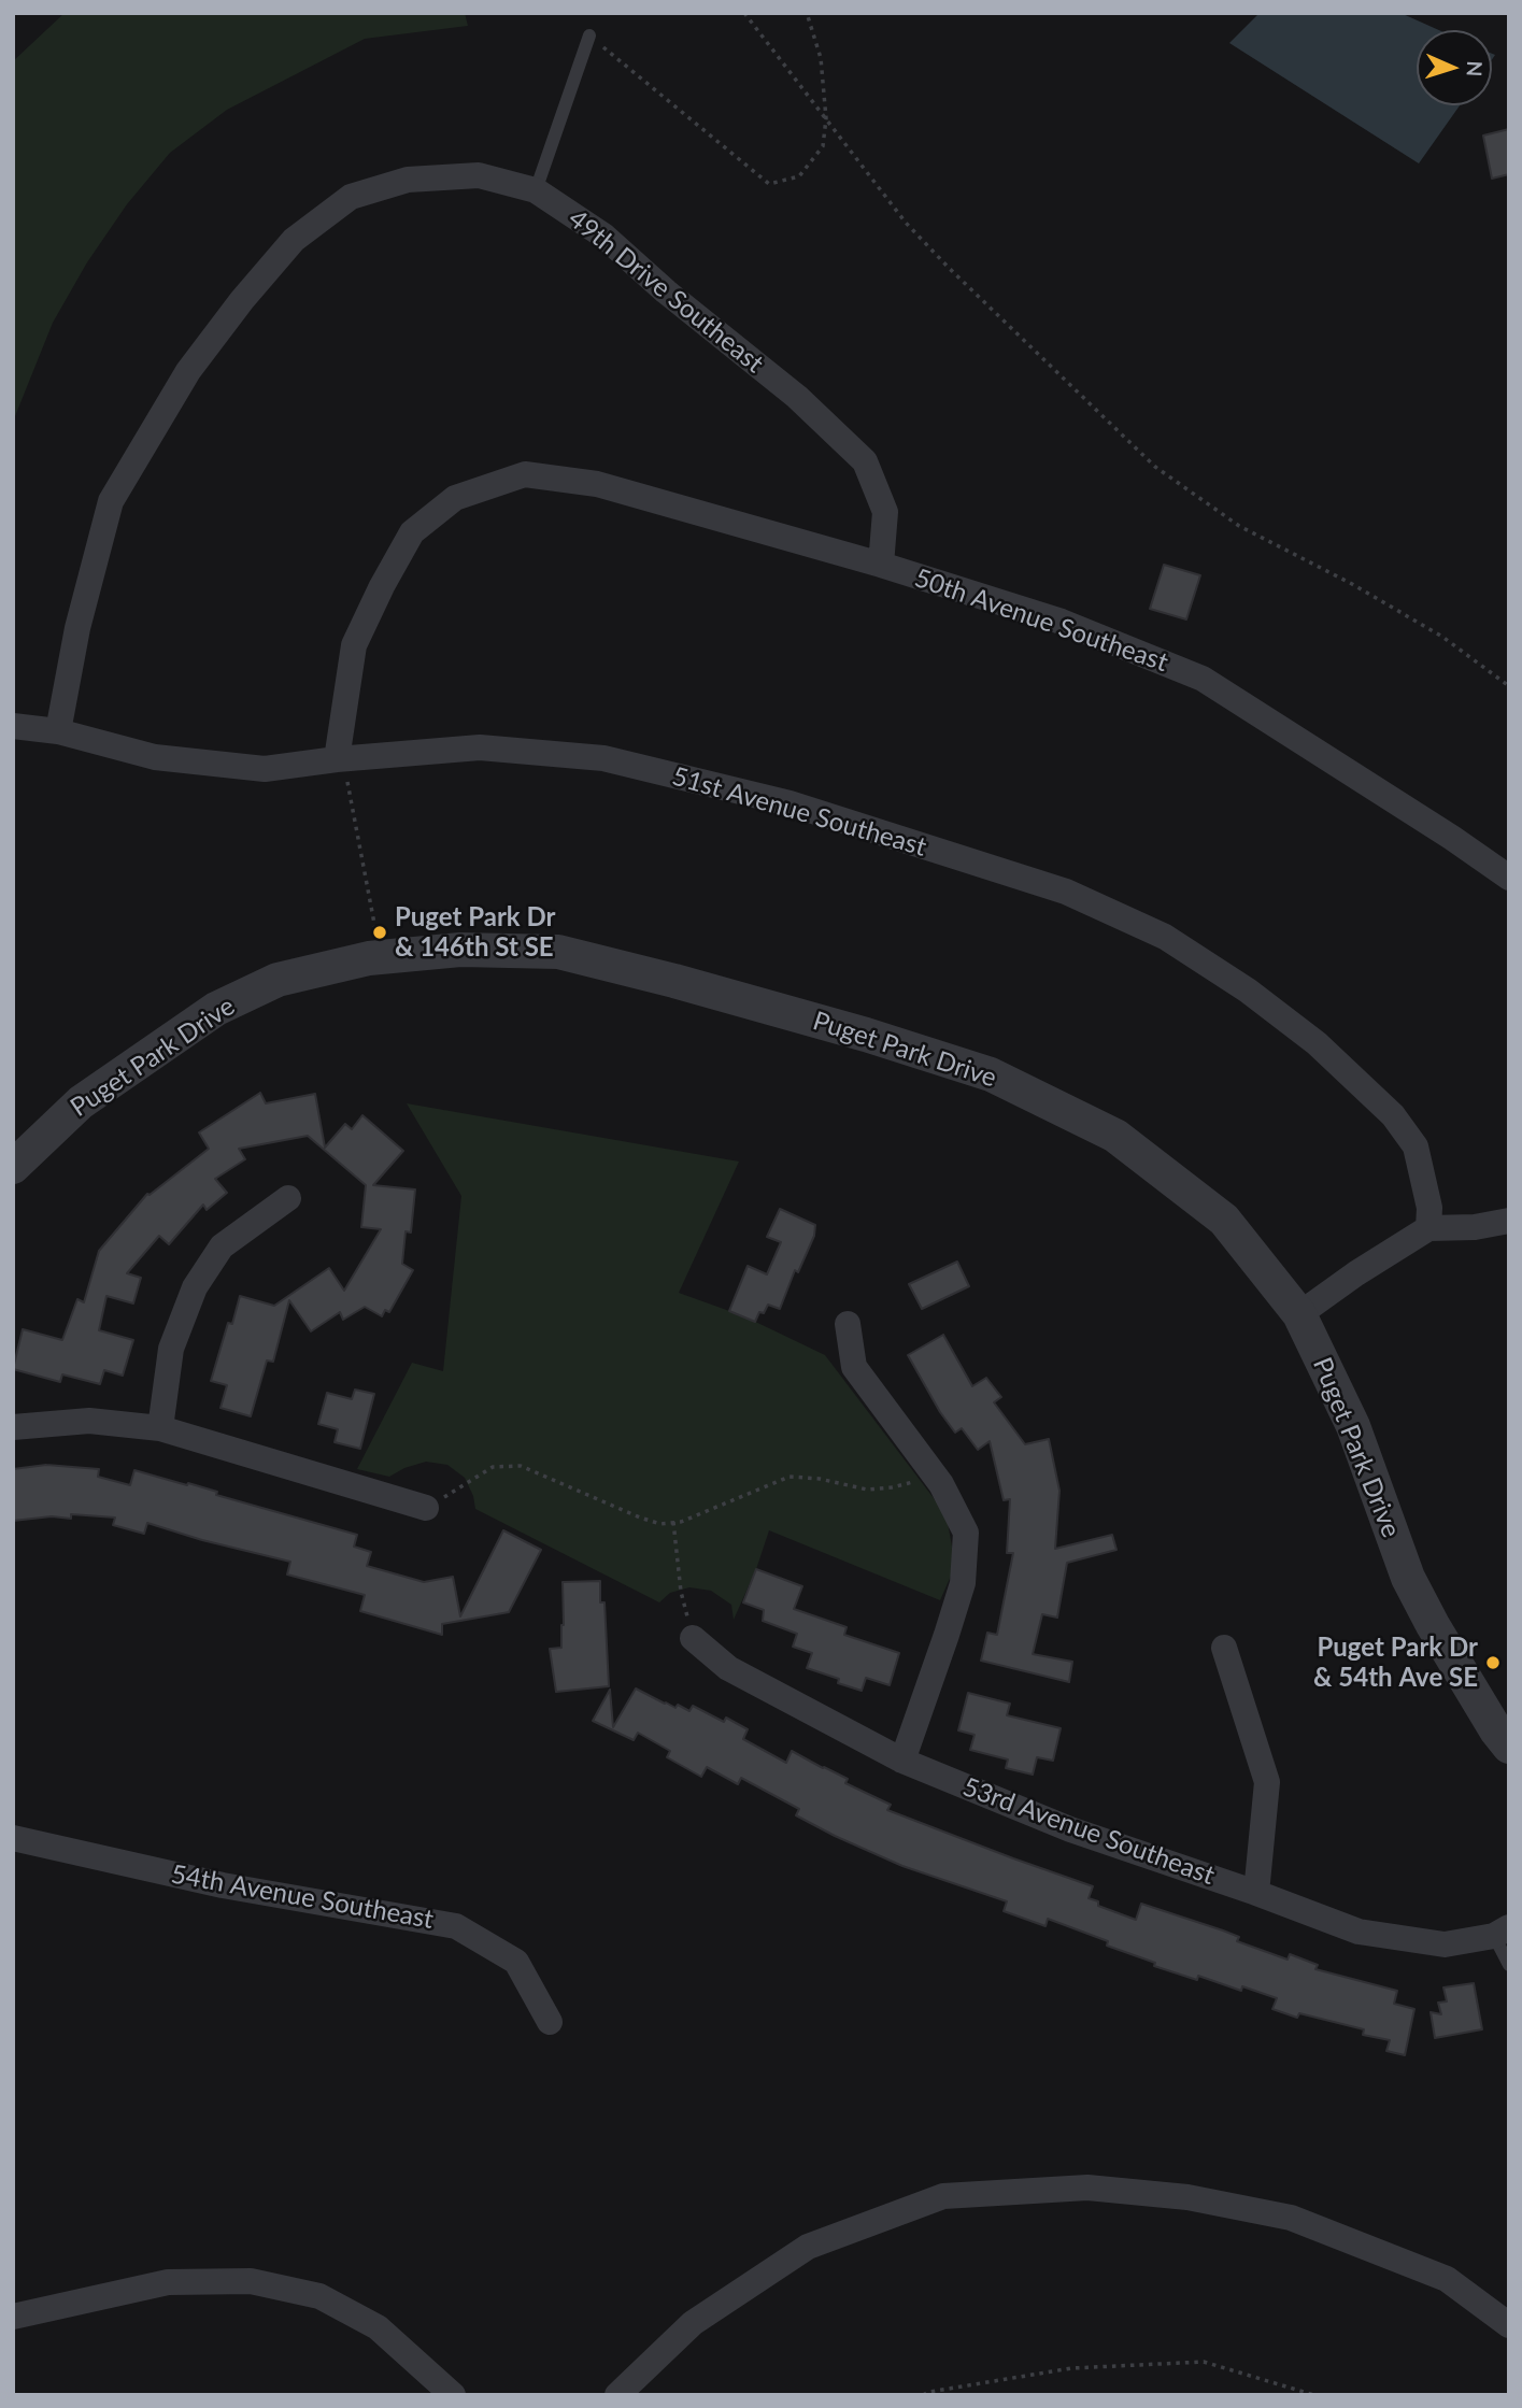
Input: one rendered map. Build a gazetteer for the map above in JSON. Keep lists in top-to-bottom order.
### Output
{
  "streets": {
    "street": [
      "49th Drive Southeast",
      "50th Avenue Southeast",
      "51st Avenue Southeast",
      "Puget Park Drive",
      "53rd Avenue Southeast",
      "54th Avenue Southeast"
    ]
  },
  "crossings": [
    ["49th Drive Southeast", "50th Avenue Southeast"],
    ["49th Drive Southeast", "51st Avenue Southeast"],
    ["50th Avenue Southeast", "51st Avenue Southeast"]
  ],
  "places": ["Puget Park Dr & 146th St SE", "Puget Park Dr & 54th Ave SE"],
  "north": "right"
}
